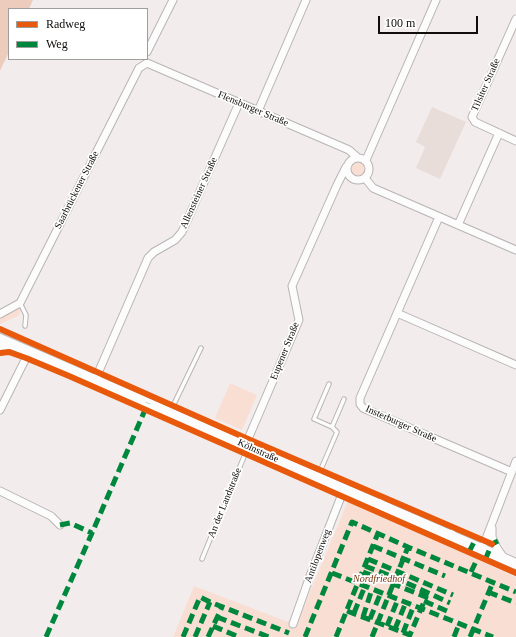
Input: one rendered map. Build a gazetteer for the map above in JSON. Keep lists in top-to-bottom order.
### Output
{
  "streets": {
    "main road": ["Kölnstraße"],
    "street": [
      "Tilsiter Straße",
      "Flensburger Straße",
      "Saarbrückener Straße",
      "Allensteiner Straße",
      "Eupener Straße",
      "Insterburger Straße",
      "Antilopenweg"
    ],
    "lane": ["An der Landstraße"]
  },
  "crossings": [
    ["Flensburger Straße", "Saarbrückener Straße"],
    ["Flensburger Straße", "Allensteiner Straße"],
    ["Flensburger Straße", "Eupener Straße"],
    ["Allensteiner Straße", "Kölnstraße"],
    ["Eupener Straße", "Kölnstraße"],
    ["Eupener Straße", "An der Landstraße"],
    ["Kölnstraße", "An der Landstraße"],
    ["Kölnstraße", "Antilopenweg"]
  ],
  "parks": ["Nordfriedhof"],
  "legend": ["Radweg", "Weg"],
  "scale_bar": "100 m"
}
